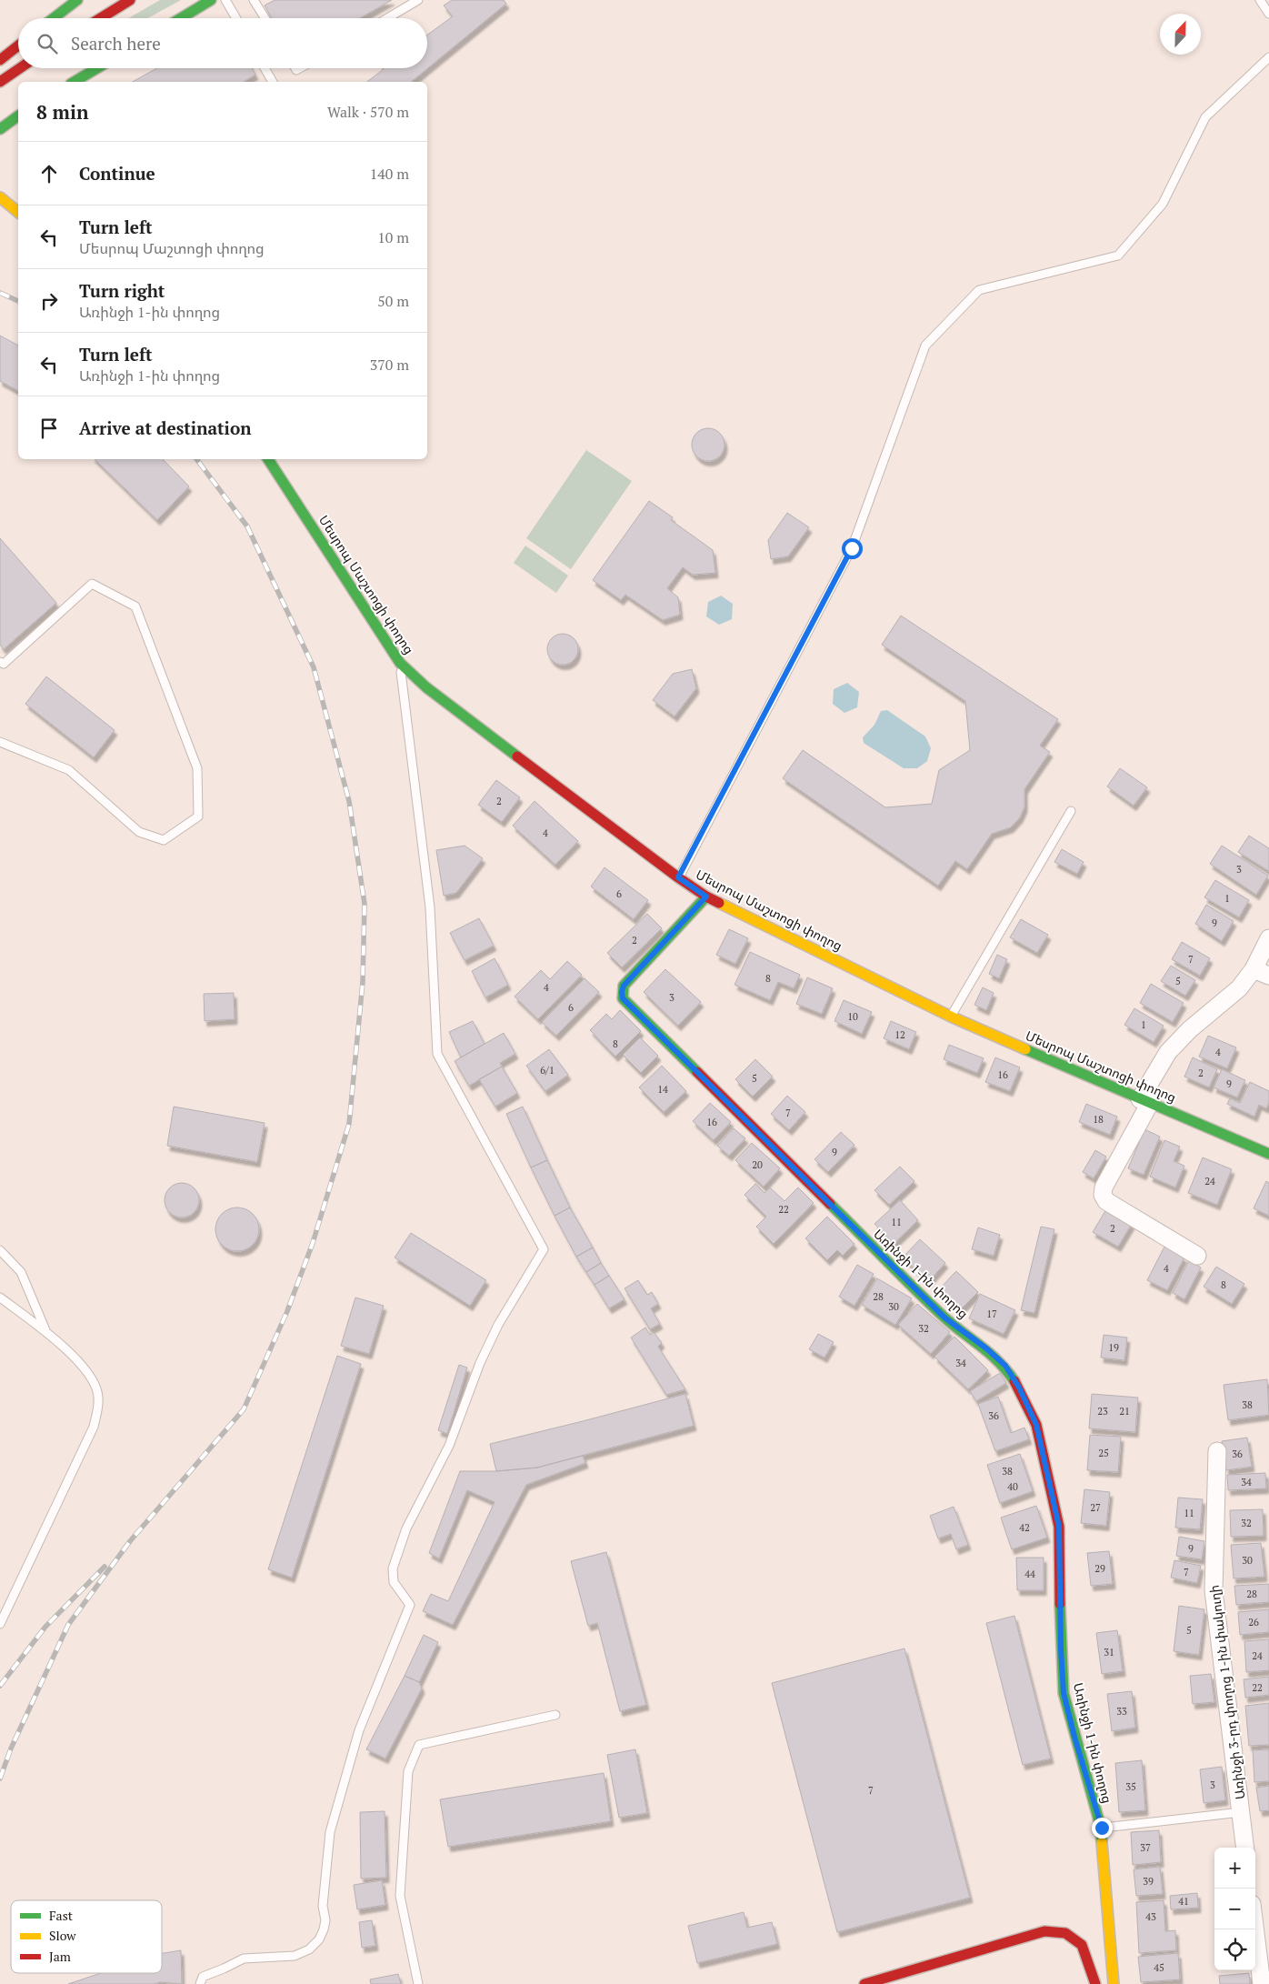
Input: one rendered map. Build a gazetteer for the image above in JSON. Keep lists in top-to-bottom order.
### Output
{
  "streets": {
    "main road": ["Մեսրոպ Մաշտոցի փողոց", "Առինջի 1-ին փողոց"],
    "street": ["Առինջի 3-րդ փողոց 1-ին փակուղի"]
  },
  "crossings": [
    ["Մեսրոպ Մաշտոցի փողոց", "Առինջի 1-ին փողոց"]
  ],
  "house_numbers": [
    "2",
    "4",
    "3",
    "6",
    "1",
    "9",
    "2",
    "7",
    "8",
    "5",
    "4",
    "3",
    "6",
    "10",
    "1",
    "12",
    "8",
    "4",
    "6/1",
    "2",
    "16",
    "5",
    "9",
    "14",
    "7",
    "18",
    "16",
    "9",
    "20",
    "24",
    "22",
    "11",
    "2",
    "4",
    "8",
    "28",
    "30",
    "17",
    "32",
    "19",
    "34",
    "38",
    "23",
    "21",
    "36",
    "25",
    "36",
    "38",
    "34",
    "40",
    "27",
    "11",
    "32",
    "42",
    "9",
    "30",
    "29",
    "7",
    "44",
    "28",
    "26",
    "5",
    "31",
    "24",
    "22",
    "33",
    "3",
    "35",
    "7",
    "37",
    "39",
    "41",
    "43",
    "45"
  ],
  "legend": ["Fast", "Slow", "Jam"],
  "north": "top",
  "page": {
    "search": "Search here",
    "heading": ["8 min", "Walk · 570 m"],
    "list": [
      ["Continue", "140 m"],
      ["Turn left", "Մեսրոպ Մաշտոցի փողոց", "10 m"],
      ["Turn right", "Առինջի 1-ին փողոց", "50 m"],
      ["Turn left", "Առինջի 1-ին փողոց", "370 m"],
      "Arrive at destination"
    ],
    "map_buttons": ["+", "−"]
  }
}
